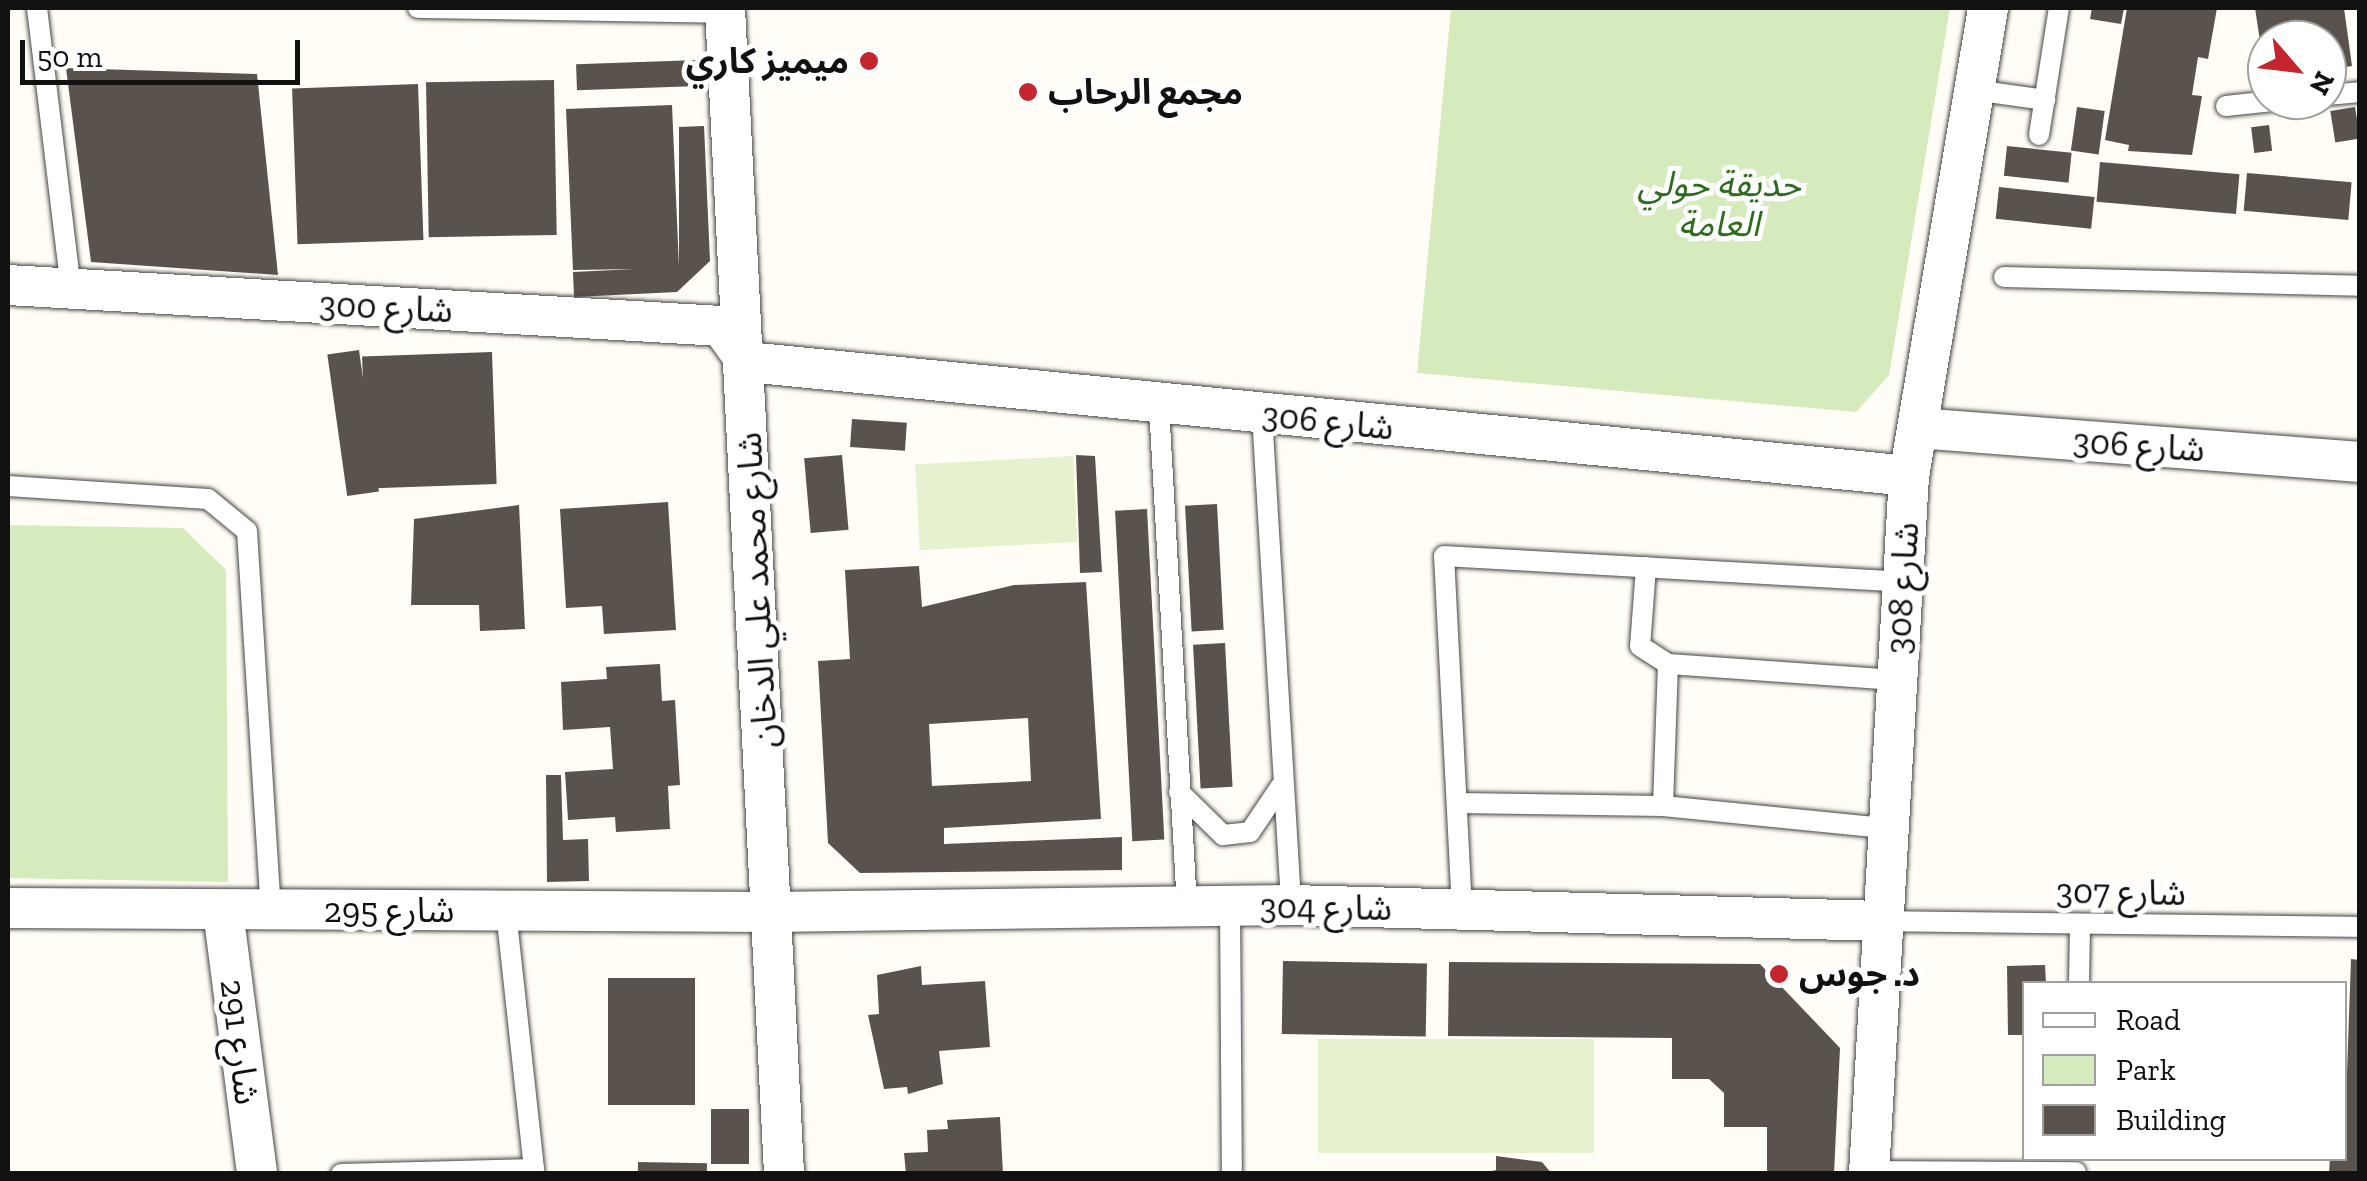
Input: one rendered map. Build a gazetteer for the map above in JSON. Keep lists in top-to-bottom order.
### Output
{
  "streets": {
    "street": [
      "شارع 300",
      "شارع 306",
      "شارع 308",
      "شارع محمد علي الدخان",
      "شارع 304",
      "شارع 295",
      "شارع 291"
    ],
    "lane": ["شارع 307"]
  },
  "crossings": [
    ["شارع 300", "شارع 306"],
    ["شارع 300", "شارع محمد علي الدخان"],
    ["شارع 306", "شارع 308"],
    ["شارع 306", "شارع محمد علي الدخان"],
    ["شارع 308", "شارع 307"],
    ["شارع 308", "شارع 304"],
    ["شارع محمد علي الدخان", "شارع 304"],
    ["شارع محمد علي الدخان", "شارع 295"],
    ["شارع 307", "شارع 304"],
    ["شارع 304", "شارع 295"],
    ["شارع 295", "شارع 291"]
  ],
  "parks": ["حديقة حولي العامة"],
  "places": ["ميميز كاري", "مجمع الرحاب", "د. جوس"],
  "legend": ["Road", "Park", "Building"],
  "scale_bar": "50 m",
  "north": "bottom right"
}
